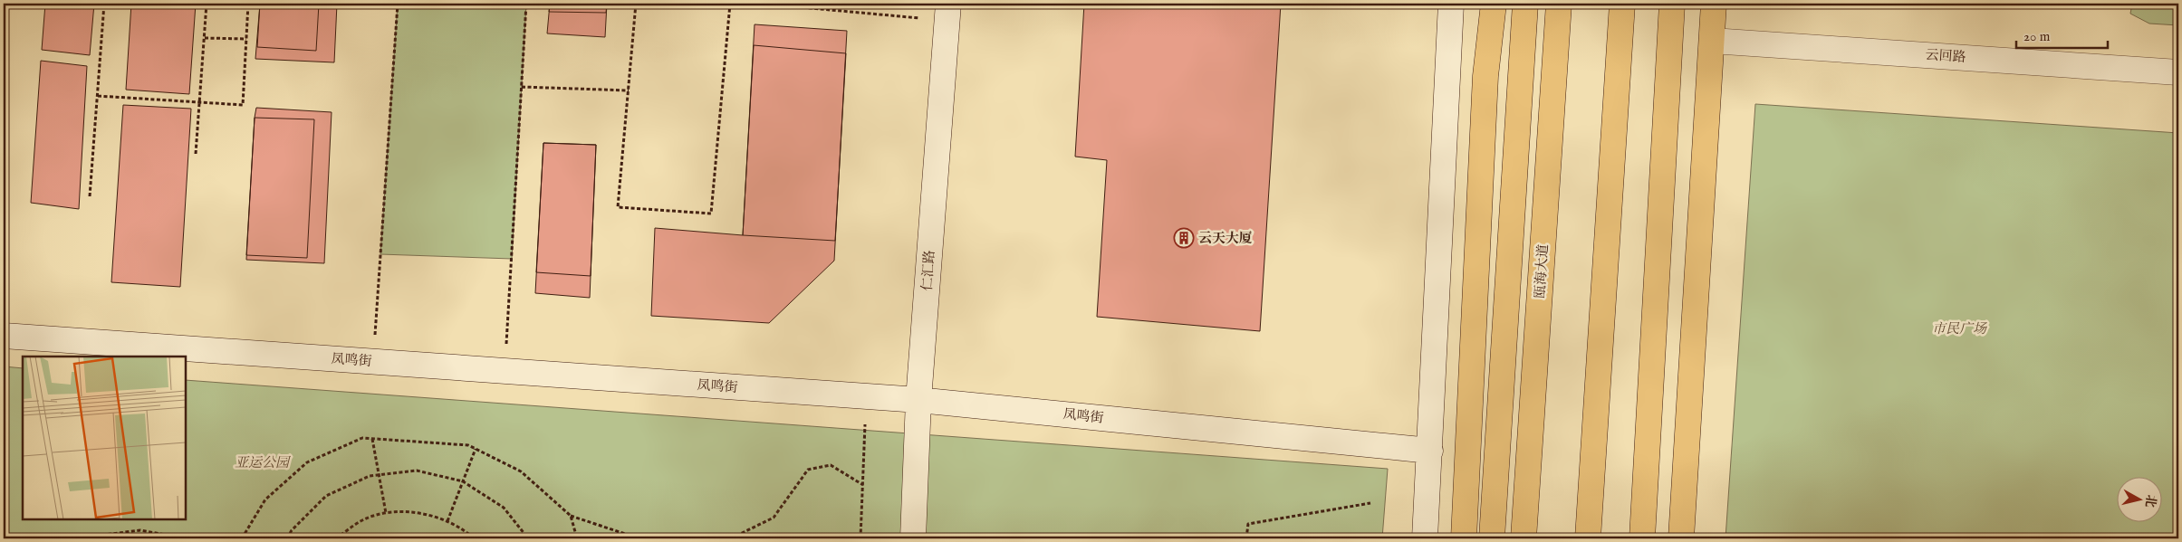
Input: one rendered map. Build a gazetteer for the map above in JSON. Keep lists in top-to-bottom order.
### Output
{
  "streets": {
    "main road": ["瓯海大道"],
    "street": ["云回路", "仁汇路", "凤鸣街"]
  },
  "crossings": [
    ["仁汇路", "凤鸣街"]
  ],
  "parks": ["市民广场", "亚运公园"],
  "places": {
    "building": ["云天大厦"]
  },
  "scale_bar": "20 m",
  "north": "right"
}
